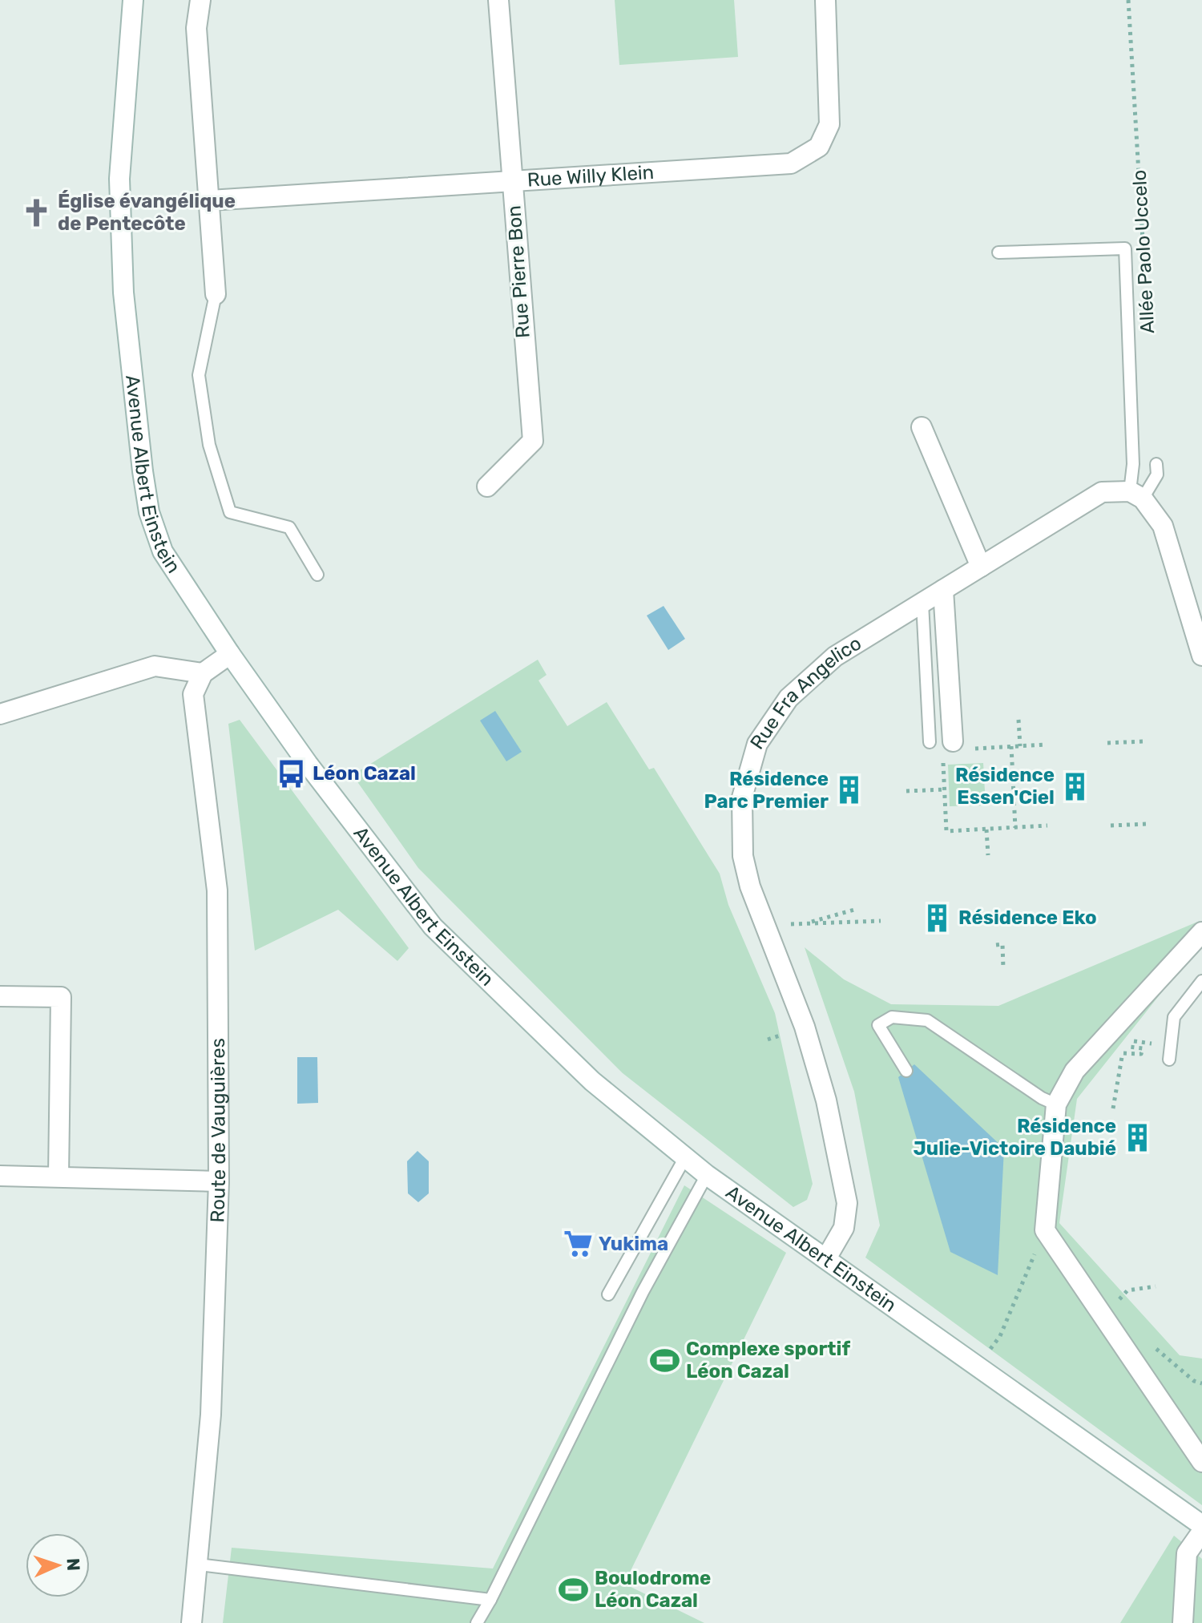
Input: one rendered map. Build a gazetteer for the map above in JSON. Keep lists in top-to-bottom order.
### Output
{
  "streets": {
    "street": [
      "Rue Willy Klein",
      "Rue Pierre Bon",
      "Avenue Albert Einstein",
      "Rue Fra Angelico",
      "Route de Vauguières"
    ],
    "path": ["Allée Paolo Uccelo"]
  },
  "crossings": [
    ["Rue Willy Klein", "Rue Pierre Bon"],
    ["Avenue Albert Einstein", "Rue Fra Angelico"]
  ],
  "places": {
    "church": ["Église évangélique de Pentecôte"],
    "bus stop": ["Léon Cazal"],
    "building": [
      "Résidence Essen'Ciel",
      "Résidence Parc Premier",
      "Résidence Eko",
      "Résidence Julie-Victoire Daubié"
    ],
    "supermarket": ["Yukima"],
    "sports": ["Complexe sportif Léon Cazal", "Boulodrome Léon Cazal"]
  },
  "north": "right"
}
